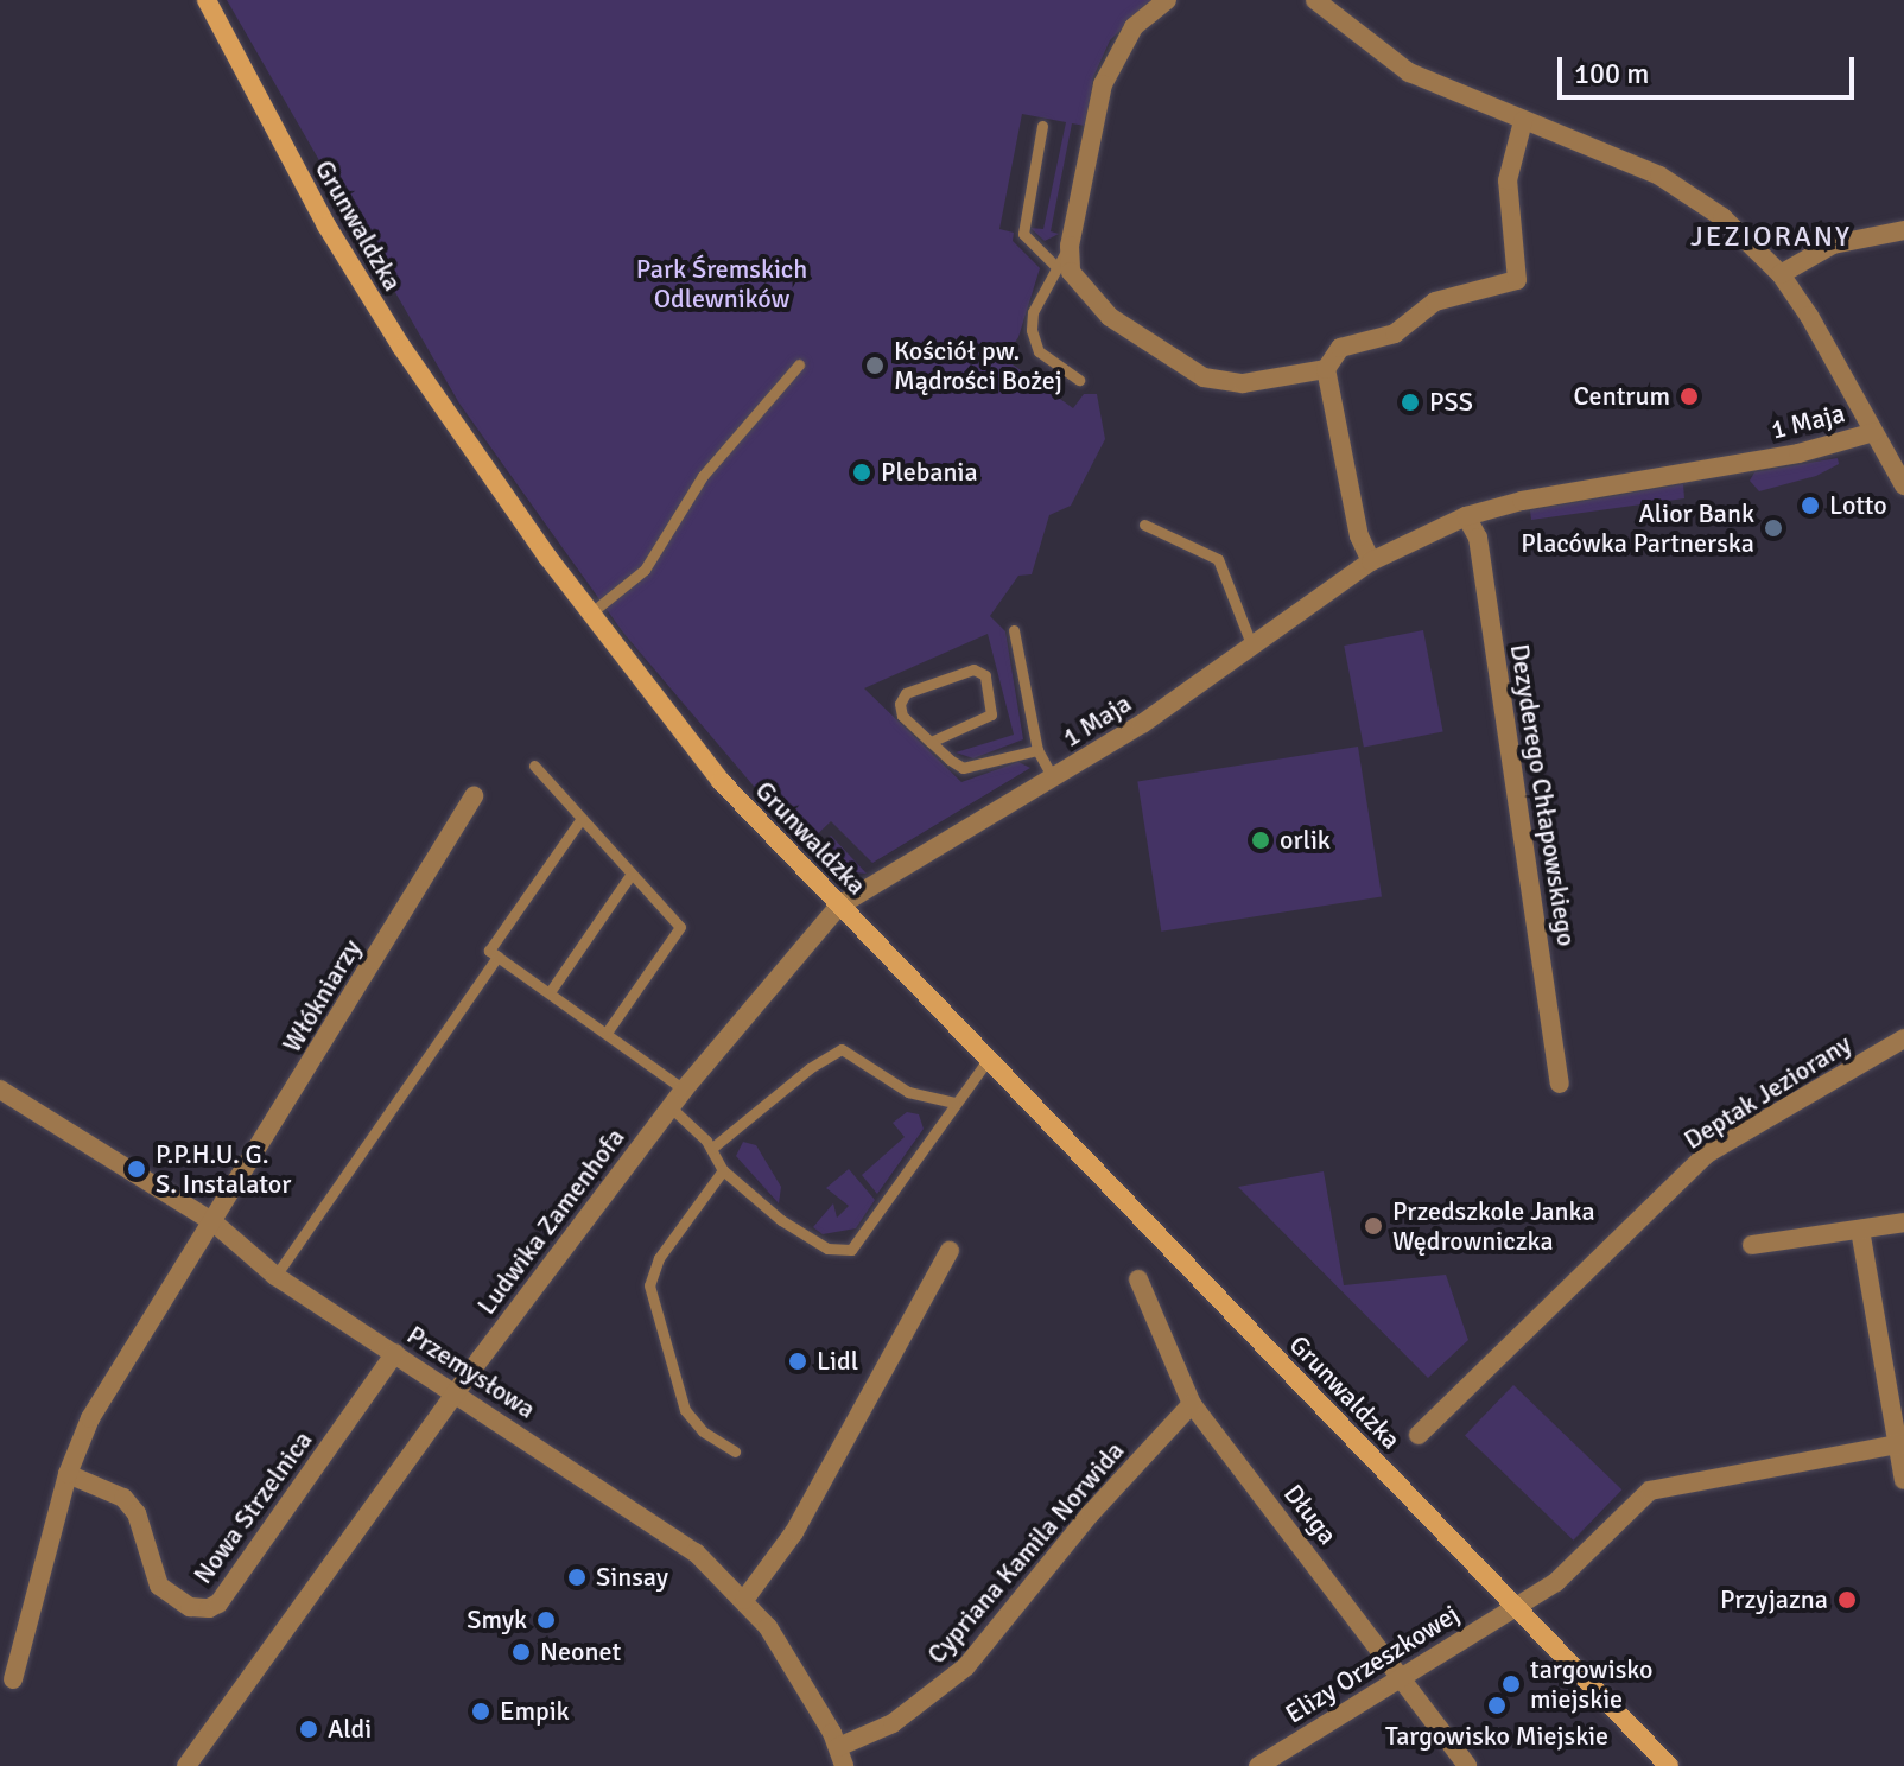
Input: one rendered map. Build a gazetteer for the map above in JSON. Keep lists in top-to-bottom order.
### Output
{
  "streets": {
    "main road": ["Grunwaldzka"],
    "street": [
      "1 Maja",
      "Dezyderego Chłapowskiego",
      "Włókniarzy",
      "Deptak Jeziorany",
      "Ludwika Zamenhofa",
      "Przemysłowa",
      "Nowa Strzelnica",
      "Długa",
      "Cypriana Kamila Norwida",
      "Elizy Orzeszkowej"
    ]
  },
  "crossings": [
    ["Grunwaldzka", "1 Maja"],
    ["Grunwaldzka", "Ludwika Zamenhofa"],
    ["Grunwaldzka", "Elizy Orzeszkowej"],
    ["1 Maja", "Dezyderego Chłapowskiego"],
    ["1 Maja", "Ludwika Zamenhofa"],
    ["Włókniarzy", "Przemysłowa"],
    ["Ludwika Zamenhofa", "Przemysłowa"],
    ["Przemysłowa", "Nowa Strzelnica"],
    ["Przemysłowa", "Cypriana Kamila Norwida"],
    ["Długa", "Cypriana Kamila Norwida"],
    ["Długa", "Elizy Orzeszkowej"]
  ],
  "districts": ["JEZIORANY"],
  "parks": ["Park Śremskich Odlewników"],
  "places": [
    "Kościół pw. Mądrości Bożej",
    "Centrum",
    "PSS",
    "Plebania",
    "Lotto",
    "Alior Bank Placówka Partnerska",
    "orlik",
    "P.P.H.U. G. S. Instalator",
    "Przedszkole Janka Wędrowniczka",
    "Lidl",
    "Sinsay",
    "Przyjazna",
    "Smyk",
    "Neonet",
    "targowisko miejskie",
    "Targowisko Miejskie",
    "Empik",
    "Aldi"
  ],
  "scale_bar": "100 m"
}
